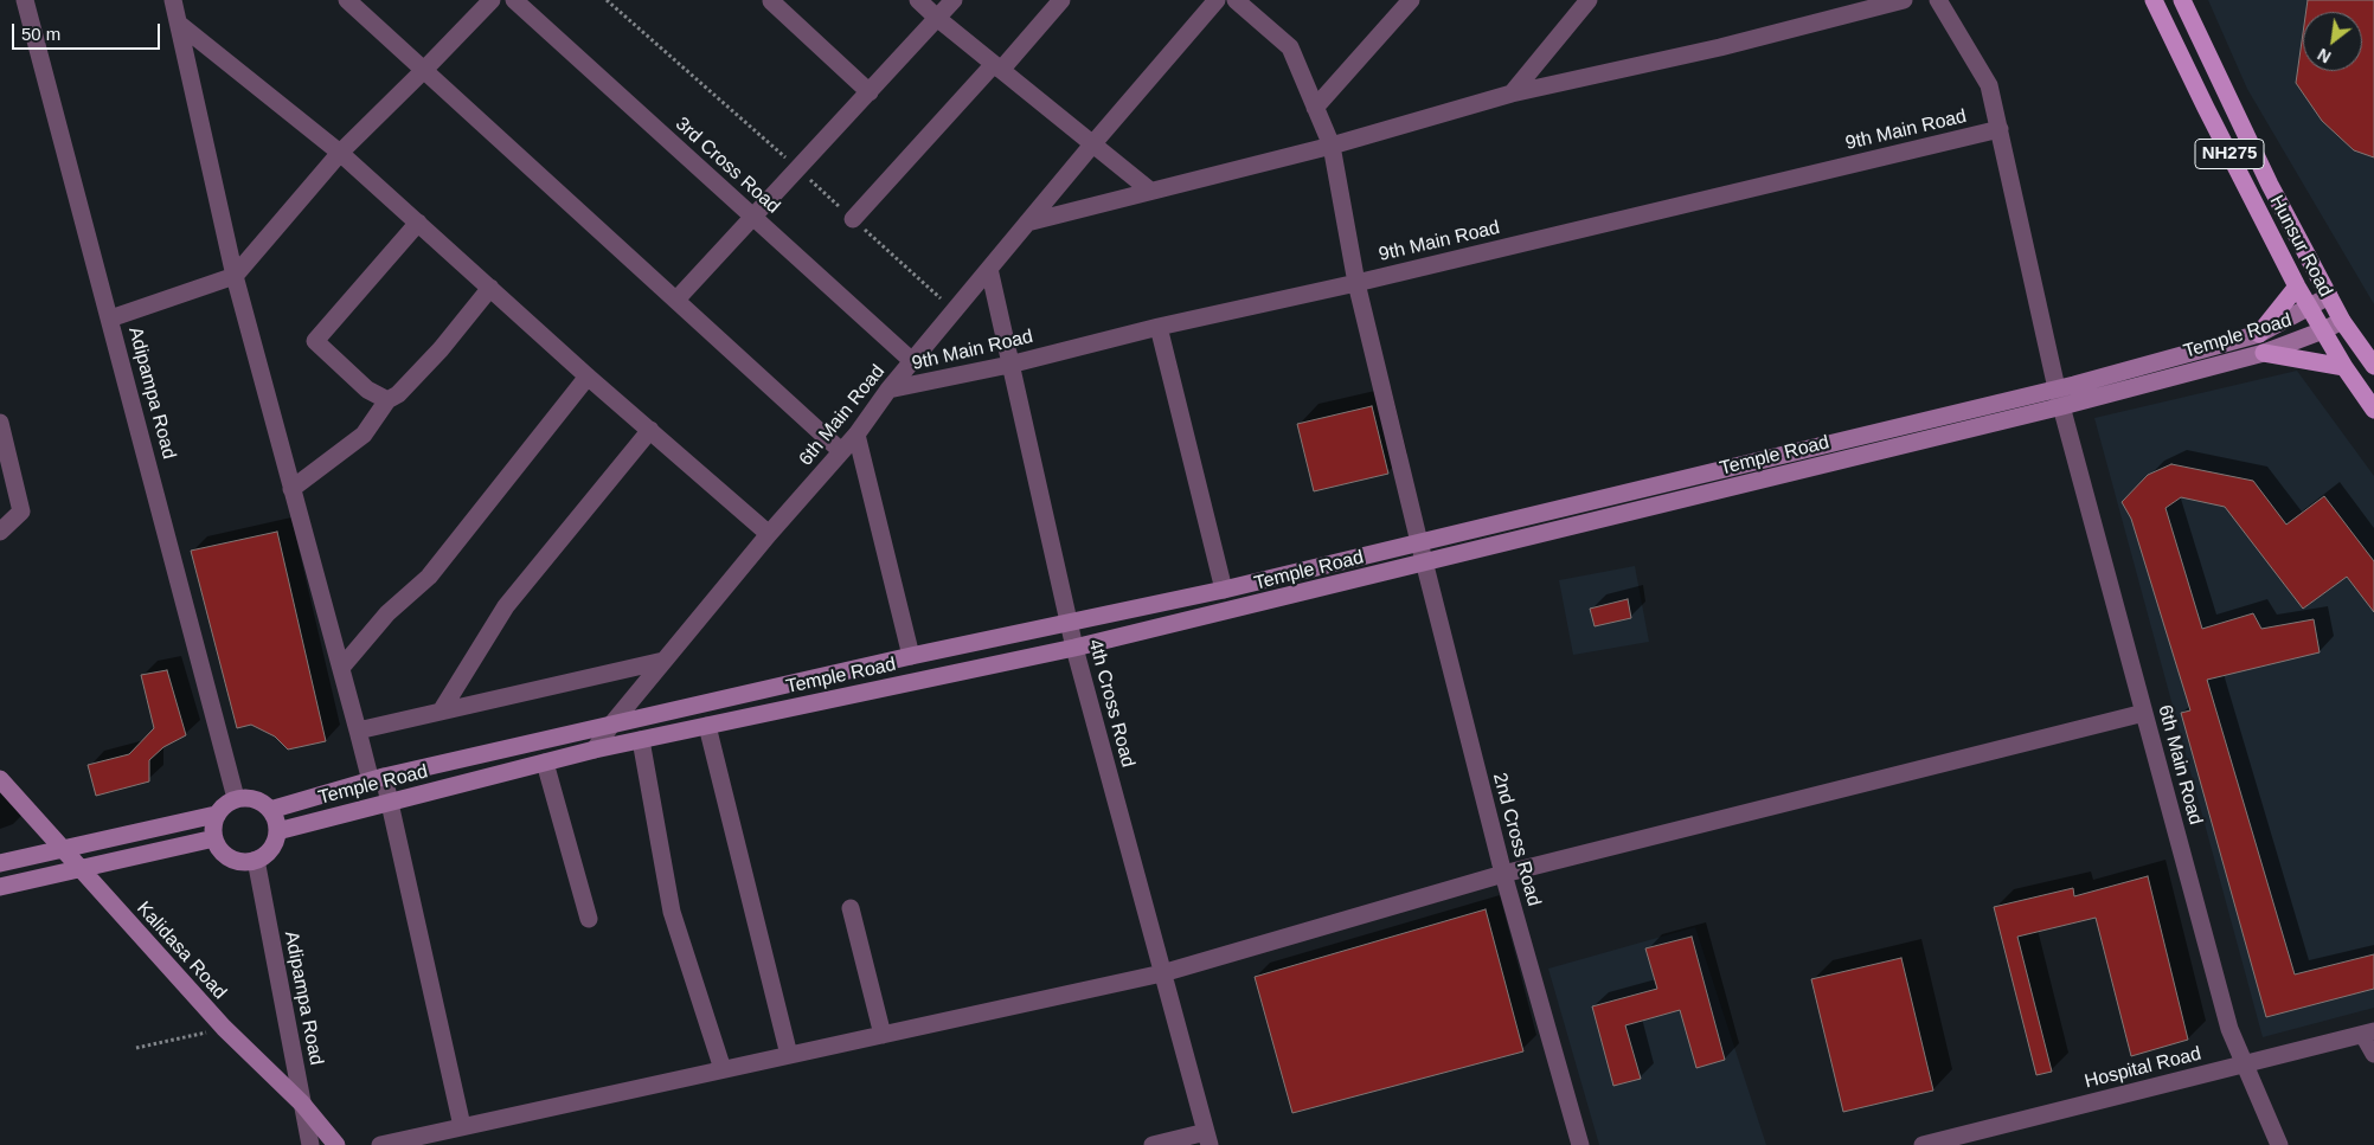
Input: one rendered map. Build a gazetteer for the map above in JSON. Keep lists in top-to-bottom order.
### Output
{
  "streets": {
    "main road": ["NH275", "Hunsur Road"],
    "street": [
      "9th Main Road",
      "3rd Cross Road",
      "Temple Road",
      "Adipampa Road",
      "6th Main Road",
      "4th Cross Road",
      "2nd Cross Road",
      "Kalidasa Road",
      "Hospital Road"
    ]
  },
  "crossings": [
    ["9th Main Road", "6th Main Road"],
    ["9th Main Road", "4th Cross Road"],
    ["9th Main Road", "2nd Cross Road"],
    ["3rd Cross Road", "6th Main Road"],
    ["Hunsur Road", "Temple Road"],
    ["Temple Road", "Adipampa Road"],
    ["Temple Road", "6th Main Road"],
    ["Temple Road", "4th Cross Road"],
    ["Temple Road", "2nd Cross Road"],
    ["Adipampa Road", "Kalidasa Road"],
    ["6th Main Road", "4th Cross Road"],
    ["6th Main Road", "Hospital Road"]
  ],
  "scale_bar": "50 m",
  "north": "bottom left"
}
